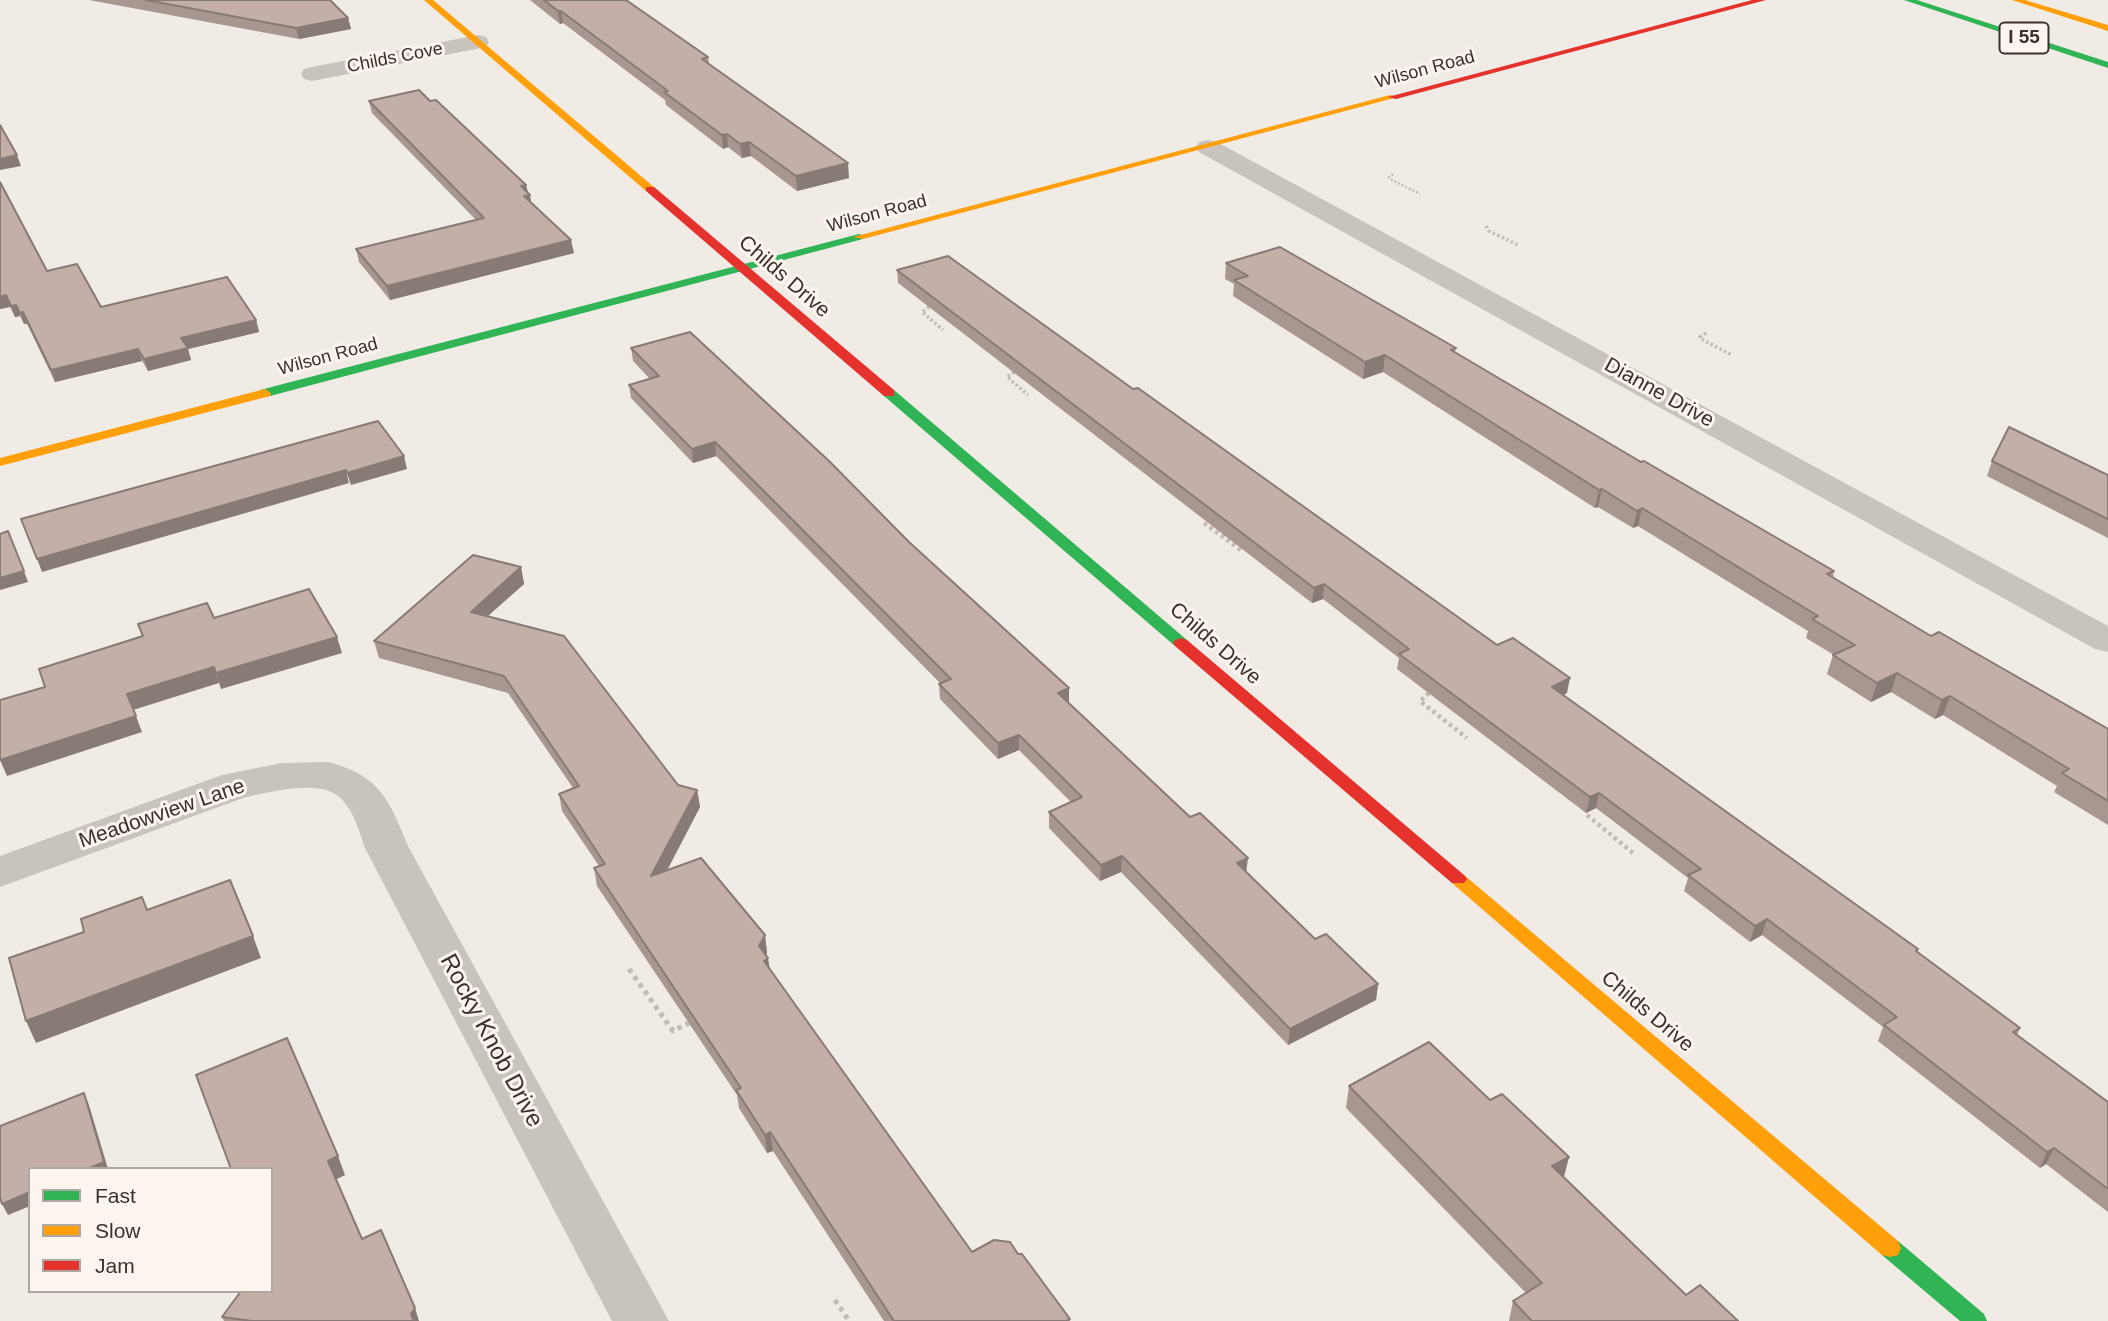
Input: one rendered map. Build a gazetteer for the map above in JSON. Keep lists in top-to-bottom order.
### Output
{
  "streets": {
    "main road": ["I 55", "Wilson Road", "Childs Drive"],
    "street": [
      "Childs Cove",
      "Dianne Drive",
      "Meadowview Lane",
      "Rocky Knob Drive"
    ]
  },
  "crossings": [
    ["Childs Cove", "Childs Drive"],
    ["Wilson Road", "Childs Drive"],
    ["Wilson Road", "Dianne Drive"],
    ["Meadowview Lane", "Rocky Knob Drive"]
  ],
  "legend": ["Fast", "Slow", "Jam"]
}
